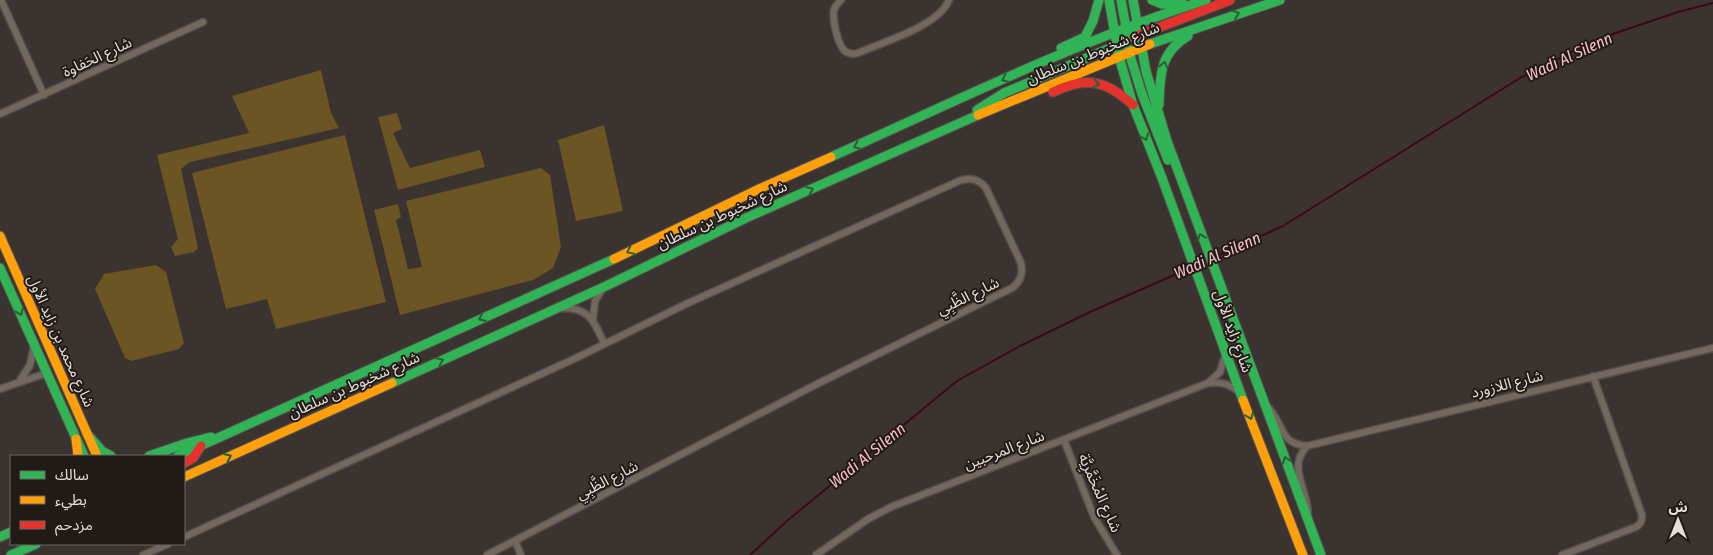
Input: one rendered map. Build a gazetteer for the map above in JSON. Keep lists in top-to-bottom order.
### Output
{
  "streets": {
    "main road": ["شارع شخبوط بن سلطان", "شارع زايد الأول", "شارع محمد بن زايد الأول"],
    "street": [
      "شارع الحَفاوة",
      "شارع الظَّبِي",
      "شارع اللازورد",
      "شارع المرحبين",
      "شارع المْخَمَّرِيَّة"
    ]
  },
  "crossings": [
    ["شارع شخبوط بن سلطان", "شارع زايد الأول"],
    ["شارع زايد الأول", "شارع المرحبين"],
    ["شارع المرحبين", "شارع المْخَمَّرِيَّة"]
  ],
  "water": ["Wadi Al Silenn"],
  "legend": ["سالك", "بطيء", "مزدحم"],
  "north": "top"
}
